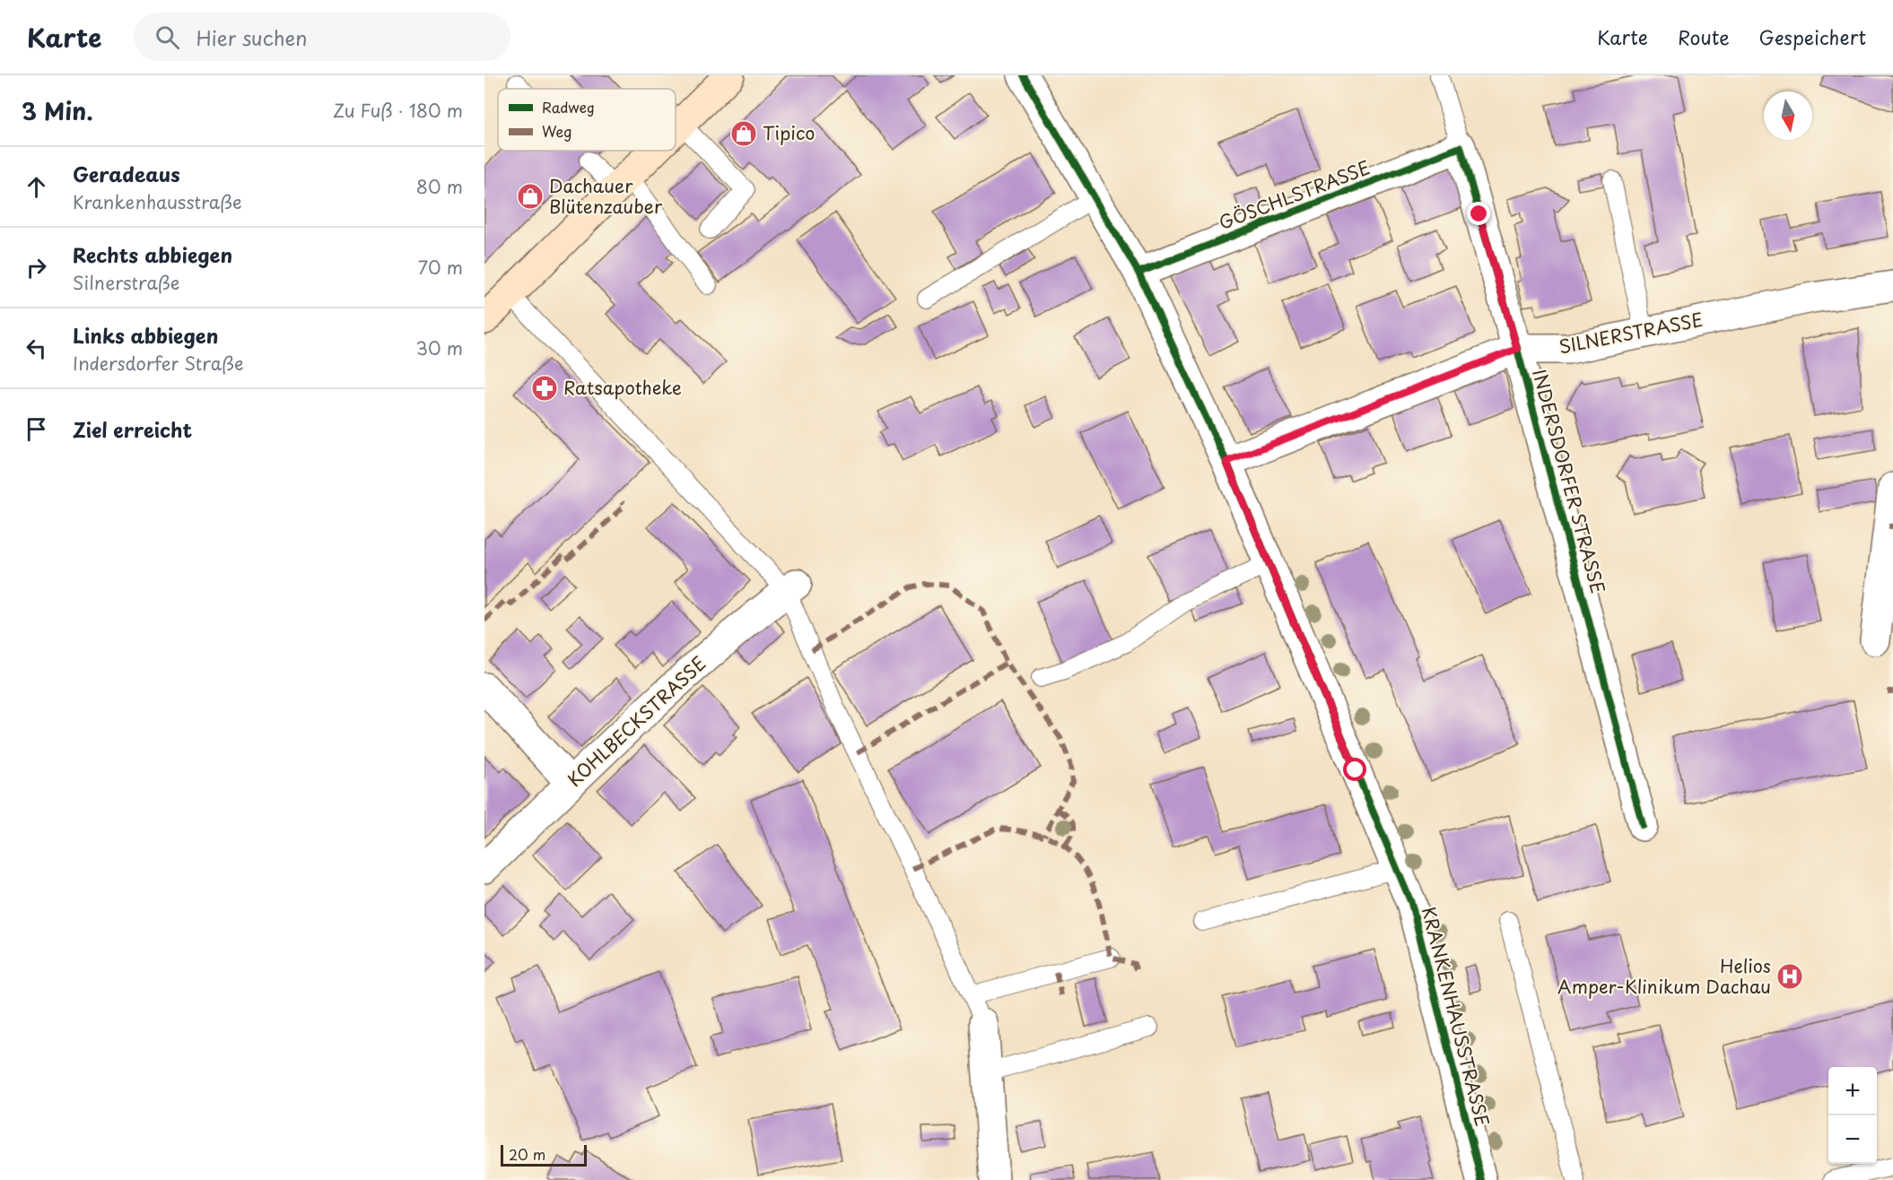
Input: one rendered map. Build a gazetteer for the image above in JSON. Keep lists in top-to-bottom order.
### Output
{
  "streets": {
    "street": [
      "GÖSCHLSTRASSE",
      "SILNERSTRASSE",
      "INDERSDORFER STRASSE",
      "KOHLBECKSTRASSE",
      "KRANKENHAUSSTRASSE"
    ]
  },
  "crossings": [
    ["GÖSCHLSTRASSE", "INDERSDORFER STRASSE"],
    ["GÖSCHLSTRASSE", "KRANKENHAUSSTRASSE"],
    ["SILNERSTRASSE", "INDERSDORFER STRASSE"],
    ["SILNERSTRASSE", "KRANKENHAUSSTRASSE"]
  ],
  "places": {
    "shop": ["Tipico", "Dachauer Blütenzauber"],
    "pharmacy": ["Ratsapotheke"],
    "hospital": ["Helios Amper-Klinikum Dachau"]
  },
  "legend": ["Radweg", "Weg"],
  "scale_bar": "20 m",
  "north": "bottom",
  "page": {
    "header": "Karte",
    "search": "Hier suchen",
    "nav": ["Karte", "Route", "Gespeichert"],
    "heading": ["3 Min.", "Zu Fuß · 180 m"],
    "list": [
      ["Geradeaus", "Krankenhausstraße", "80 m"],
      ["Rechts abbiegen", "Silnerstraße", "70 m"],
      ["Links abbiegen", "Indersdorfer Straße", "30 m"],
      "Ziel erreicht"
    ],
    "map_buttons": ["+", "−"],
    "scale": "20 m"
  }
}
